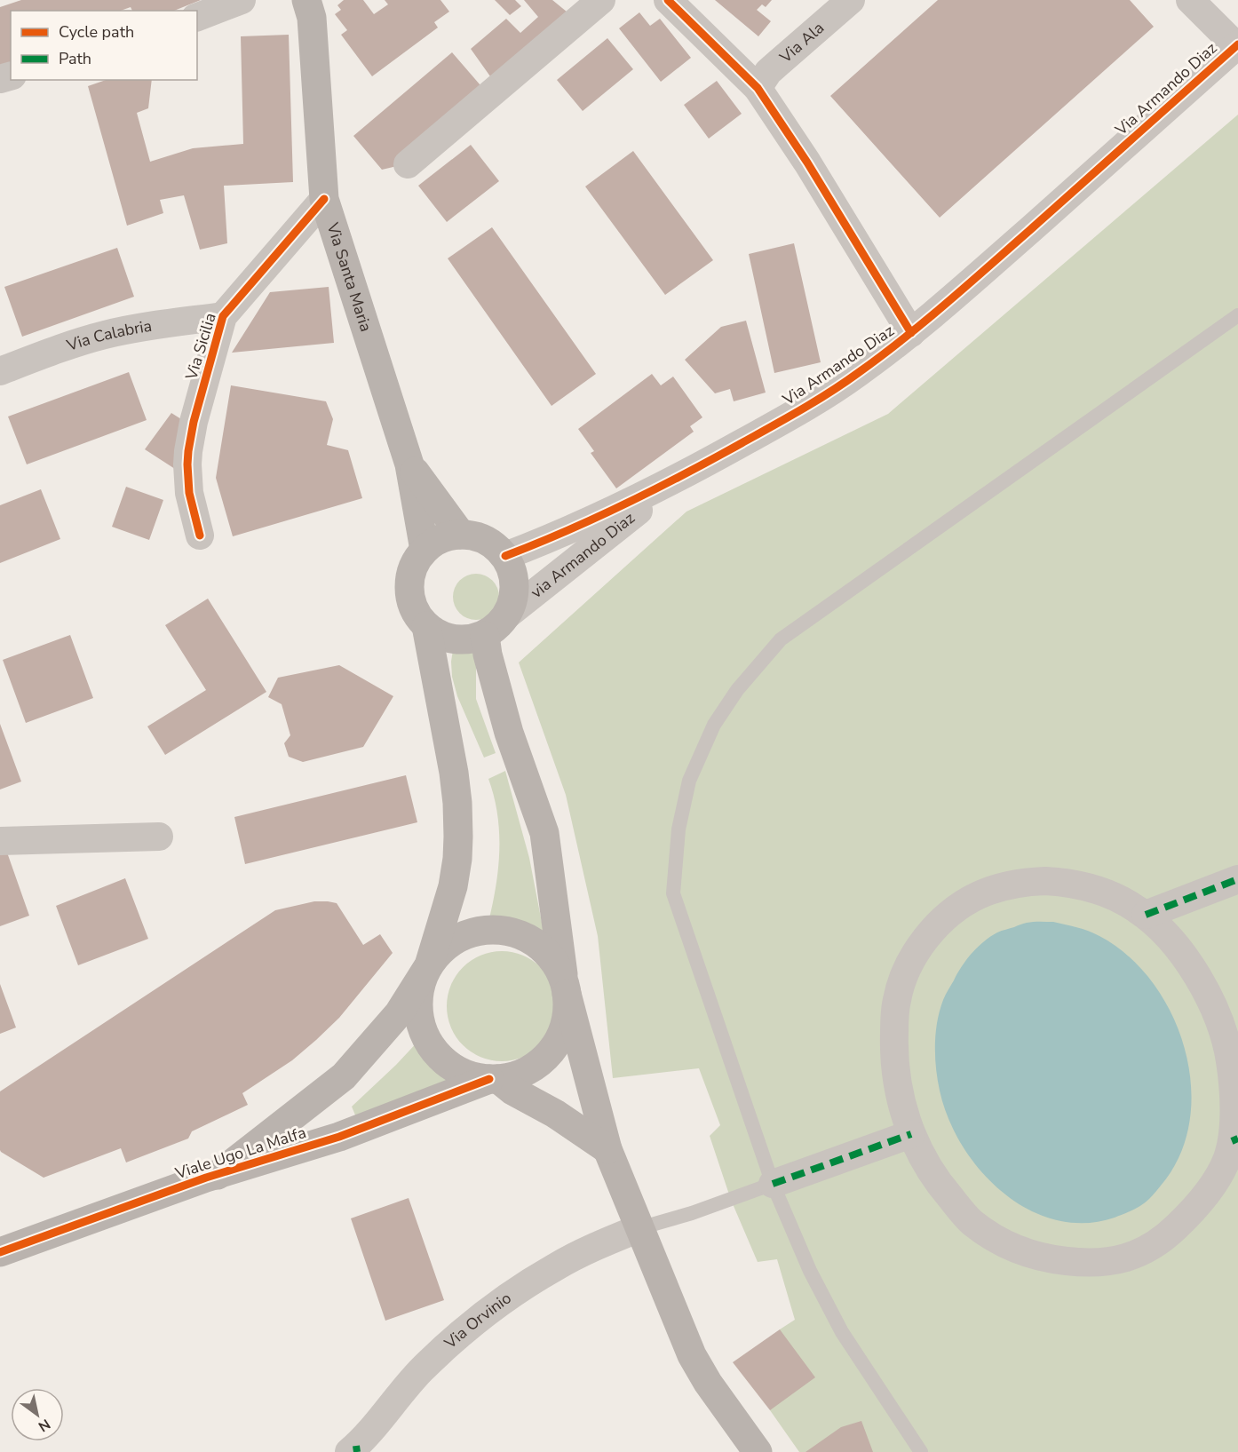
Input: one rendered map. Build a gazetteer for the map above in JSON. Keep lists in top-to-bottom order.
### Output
{
  "streets": {
    "main road": ["Via Santa Maria", "Viale Ugo La Malfa"],
    "street": [
      "Via Ala",
      "Via Armando Diaz",
      "Via Calabria",
      "Via Sicilia",
      "via Armando Diaz",
      "Via Orvinio"
    ]
  },
  "crossings": [
    ["Via Armando Diaz", "Via Santa Maria"],
    ["Via Armando Diaz", "via Armando Diaz"],
    ["Via Santa Maria", "Via Sicilia"],
    ["Via Santa Maria", "via Armando Diaz"],
    ["Via Calabria", "Via Sicilia"]
  ],
  "legend": ["Cycle path", "Path"],
  "north": "bottom right"
}
